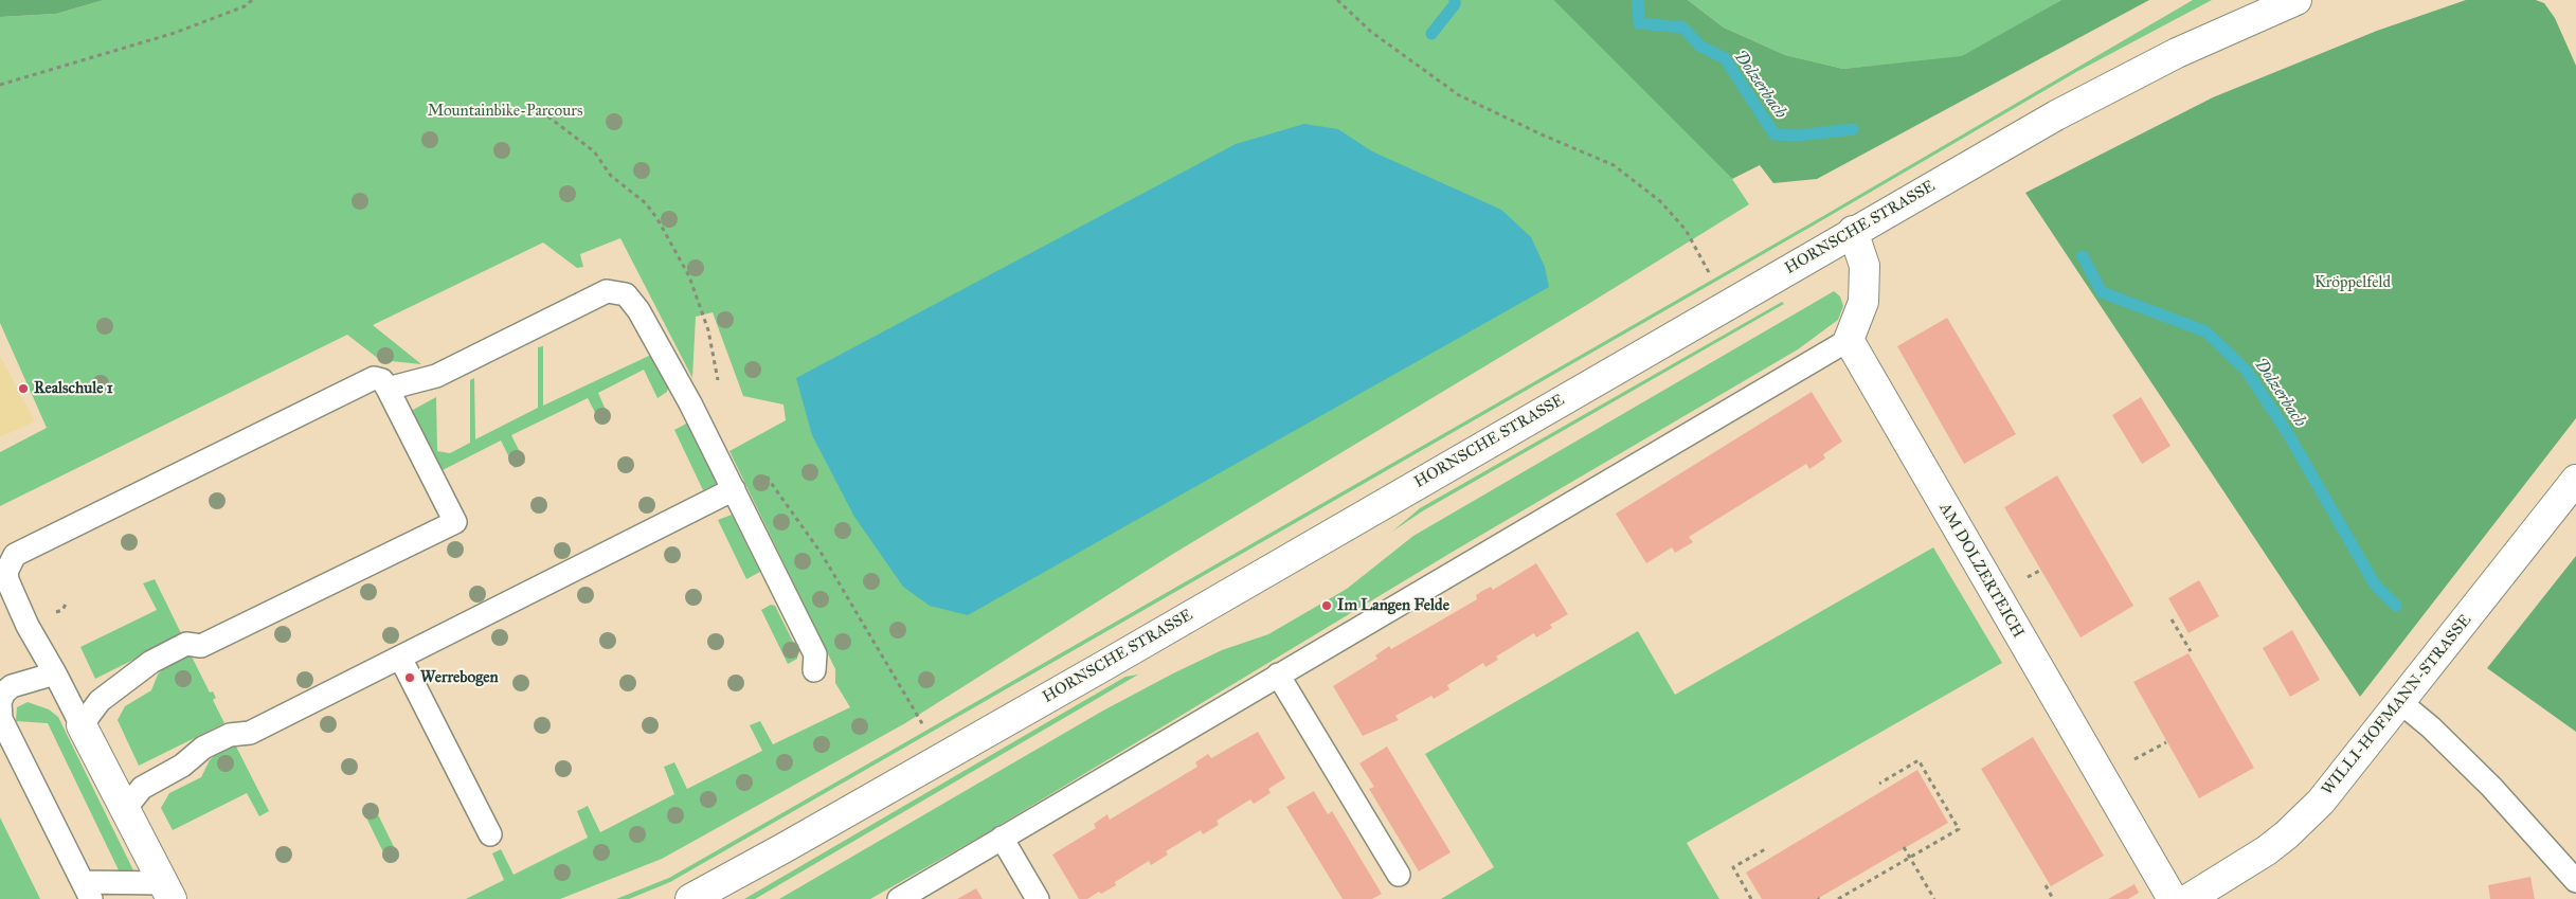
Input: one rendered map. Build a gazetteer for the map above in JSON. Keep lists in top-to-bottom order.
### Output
{
  "streets": {
    "main road": ["HORNSCHE STRASSE", "AM DOLZERTEICH", "WILLI-HOFMANN-STRASSE"]
  },
  "water": ["Dolzerbach"],
  "parks": ["Mountainbike-Parcours", "Kröppelfeld"],
  "places": ["Realschule 1", "Im Langen Felde", "Werrebogen"]
}
